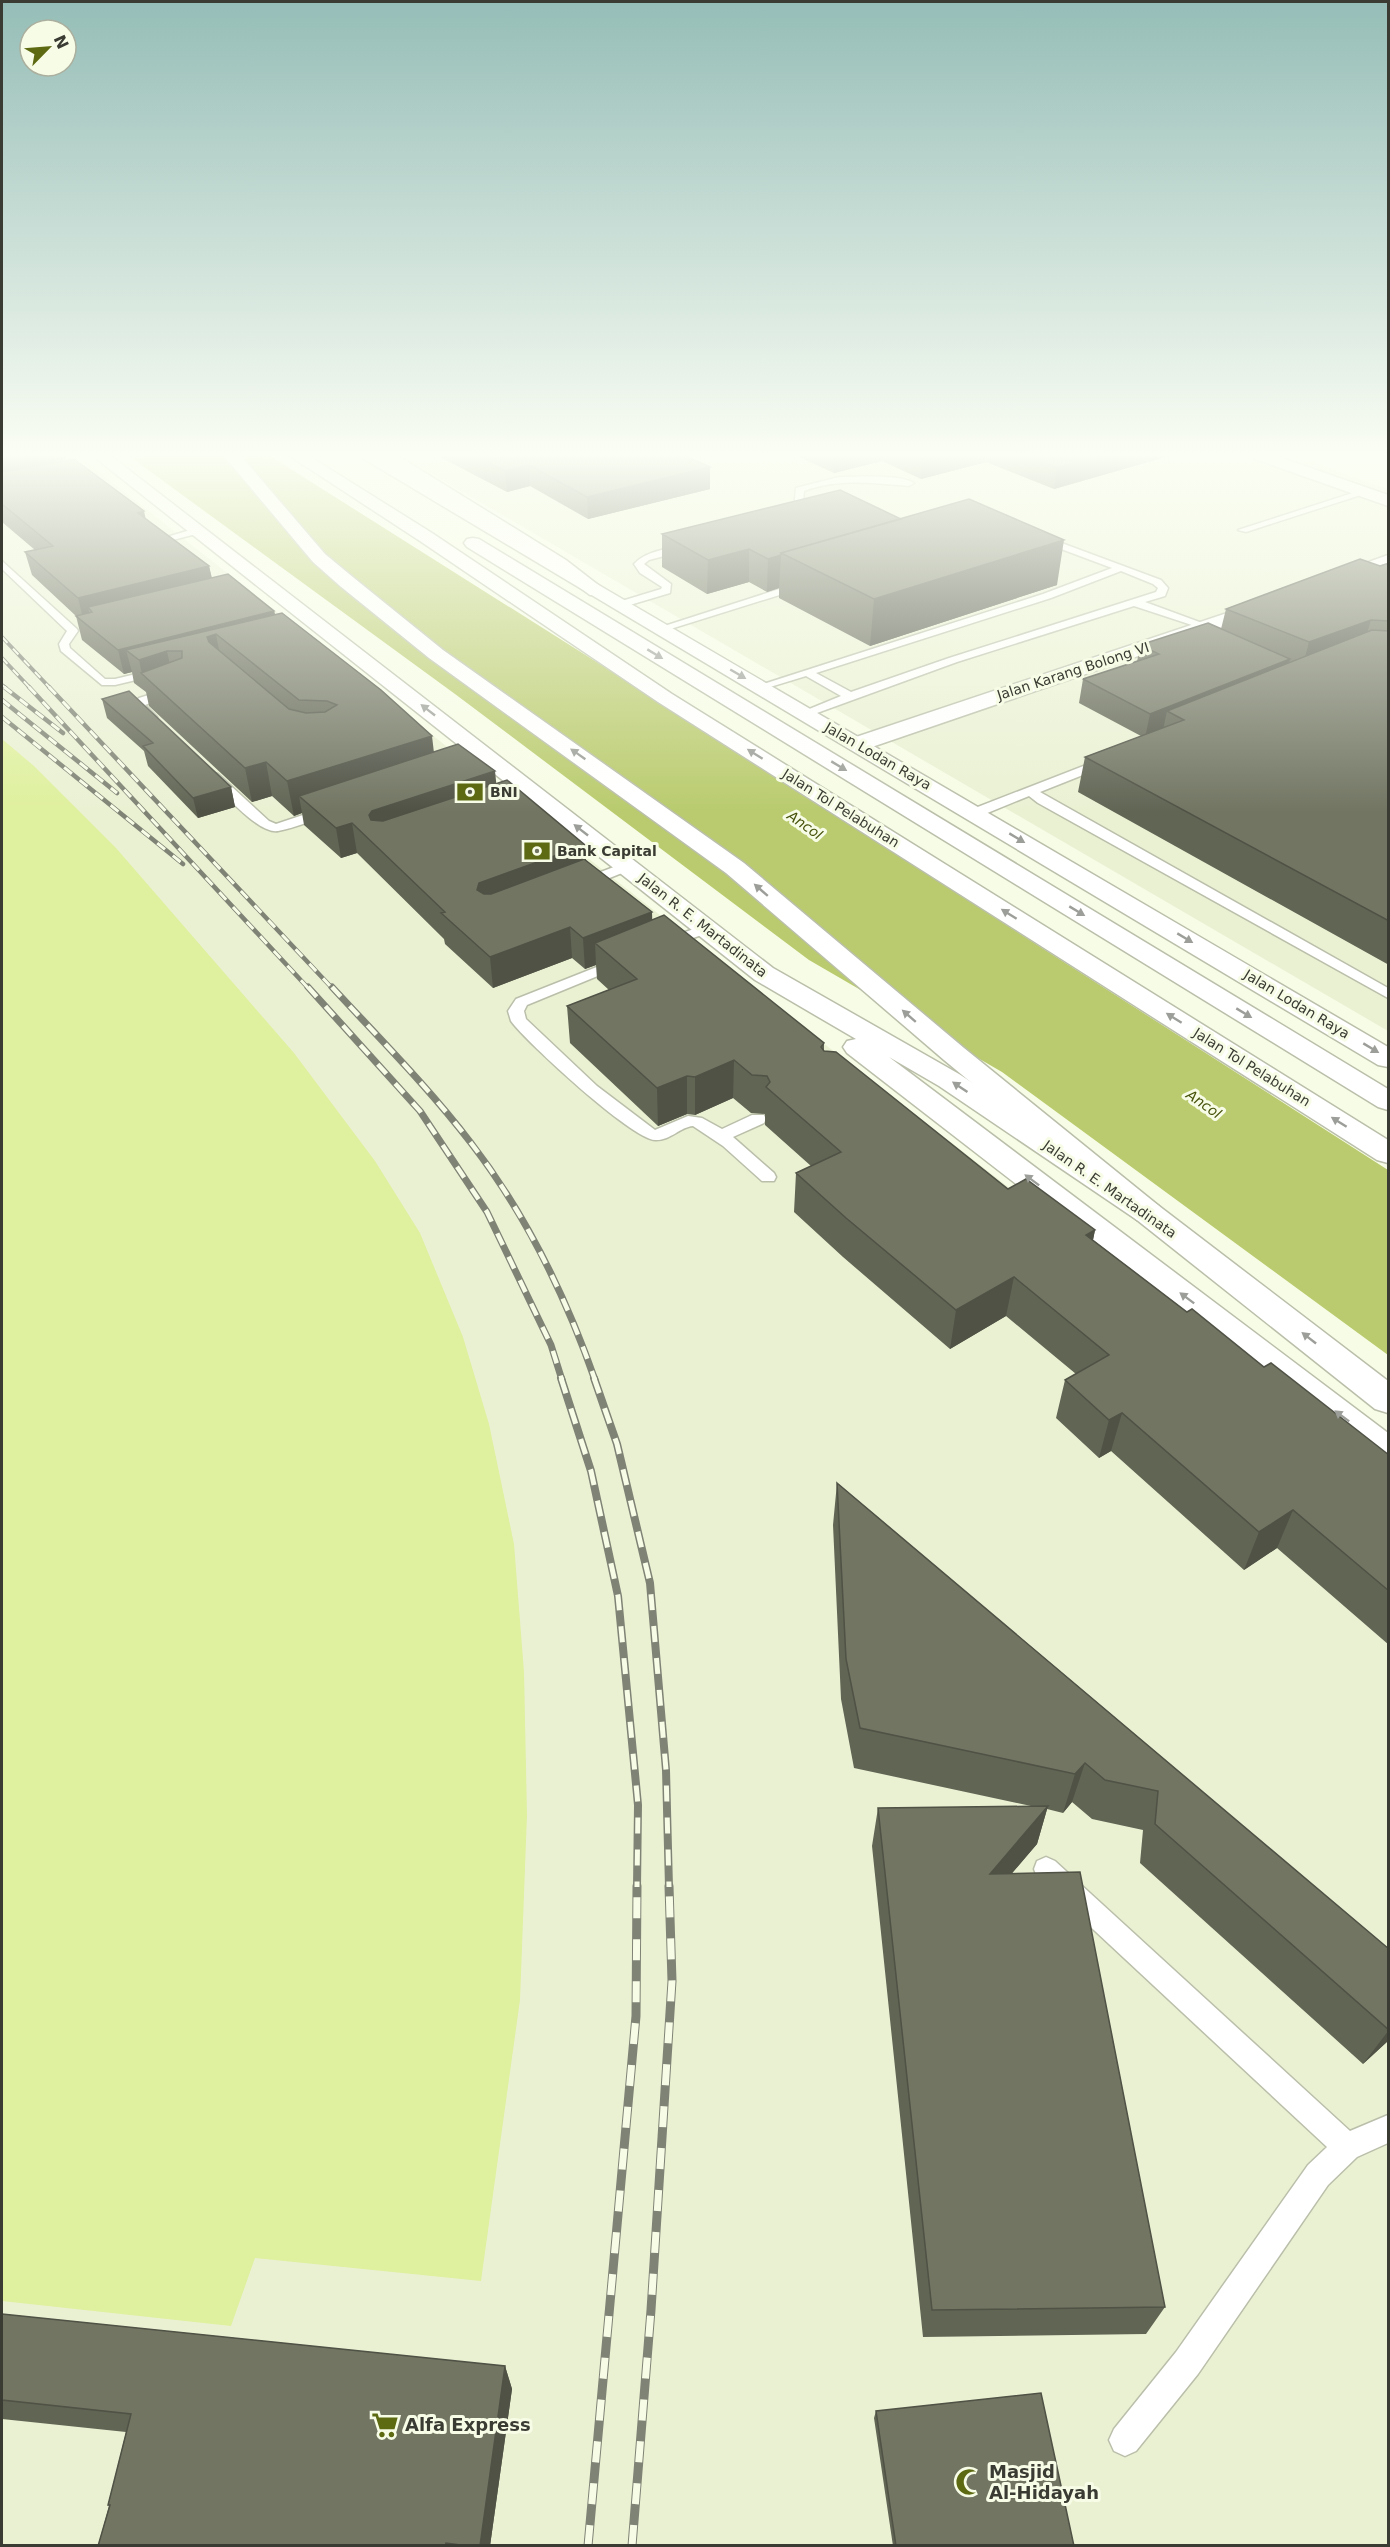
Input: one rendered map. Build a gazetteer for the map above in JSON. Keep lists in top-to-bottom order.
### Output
{
  "streets": {
    "main road": [
      "Jalan Karang Bolong VI",
      "Jalan Lodan Raya",
      "Jalan Tol Pelabuhan",
      "Jalan R. E. Martadinata"
    ]
  },
  "crossings": [
    ["Jalan Karang Bolong VI", "Jalan Lodan Raya"]
  ],
  "water": ["Ancol"],
  "places": {
    "bank": ["BNI", "Bank Capital"],
    "supermarket": ["Alfa Express"],
    "mosque": ["Masjid Al-Hidayah"]
  },
  "north": "top right"
}
